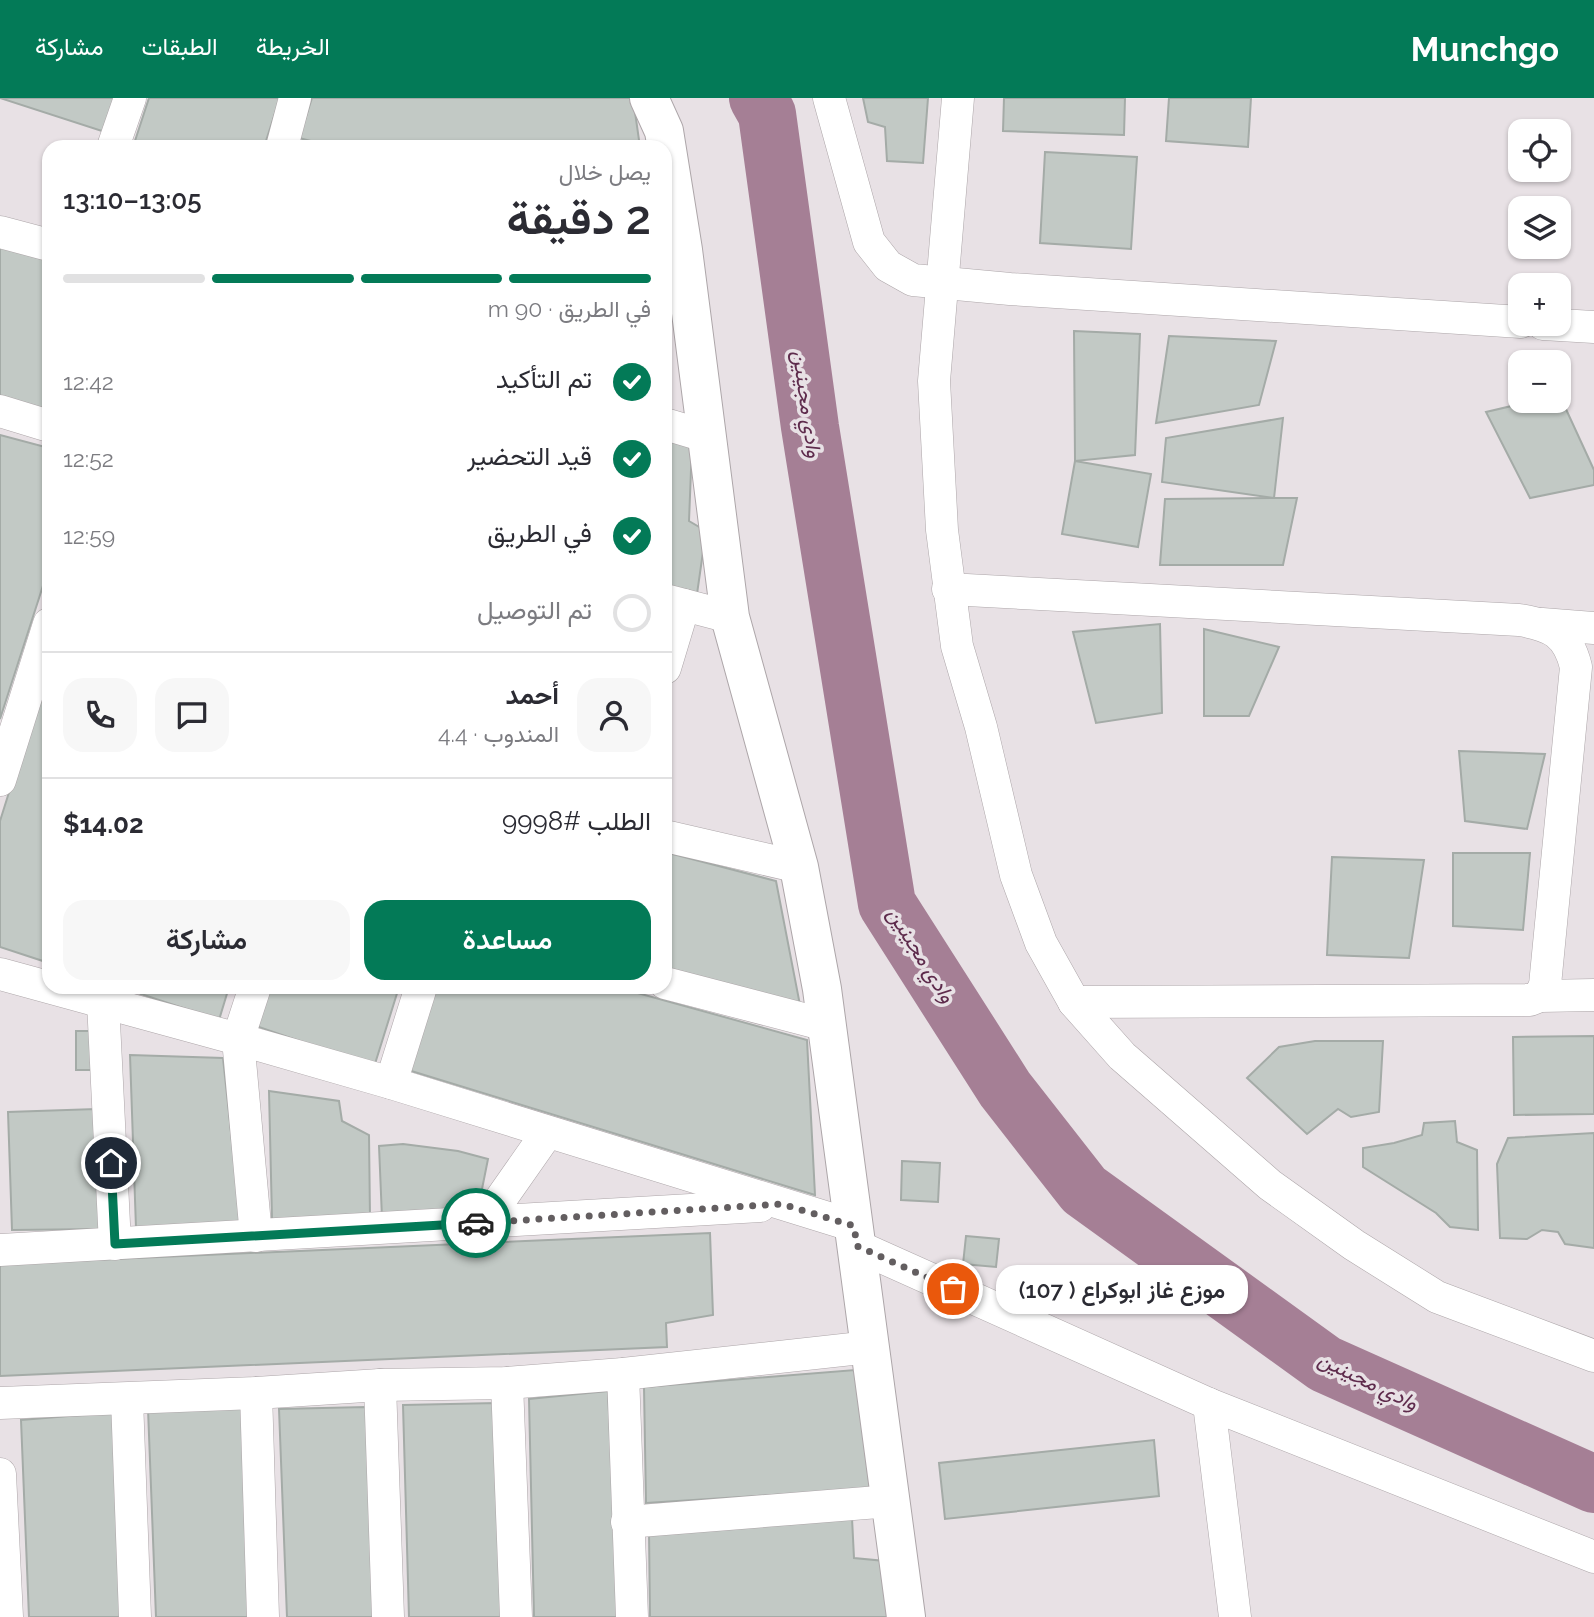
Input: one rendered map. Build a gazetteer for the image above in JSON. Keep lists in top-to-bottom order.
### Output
{
  "water": ["وادي مجينين"],
  "places": ["موزع غاز ابوكراع ( 107)"],
  "page": {
    "header": "Munchgo",
    "nav": ["الخريطة", "الطبقات", "مشاركة"],
    "map_buttons": ["+", "−"],
    "heading": ["2 دقيقة", "يصل خلال", "13:05–13:10"],
    "panel": [
      "أحمد",
      "المندوب · 4.4",
      "الطلب #9998",
      "$14.02"
    ],
    "bar": "في الطريق · 90 m",
    "list": [
      ["تم التأكيد", "12:42"],
      ["قيد التحضير", "12:52"],
      ["في الطريق", "12:59"],
      "تم التوصيل"
    ],
    "buttons": ["مساعدة", "مشاركة"],
    "bubble": "موزع غاز ابوكراع ( 107)"
  }
}
